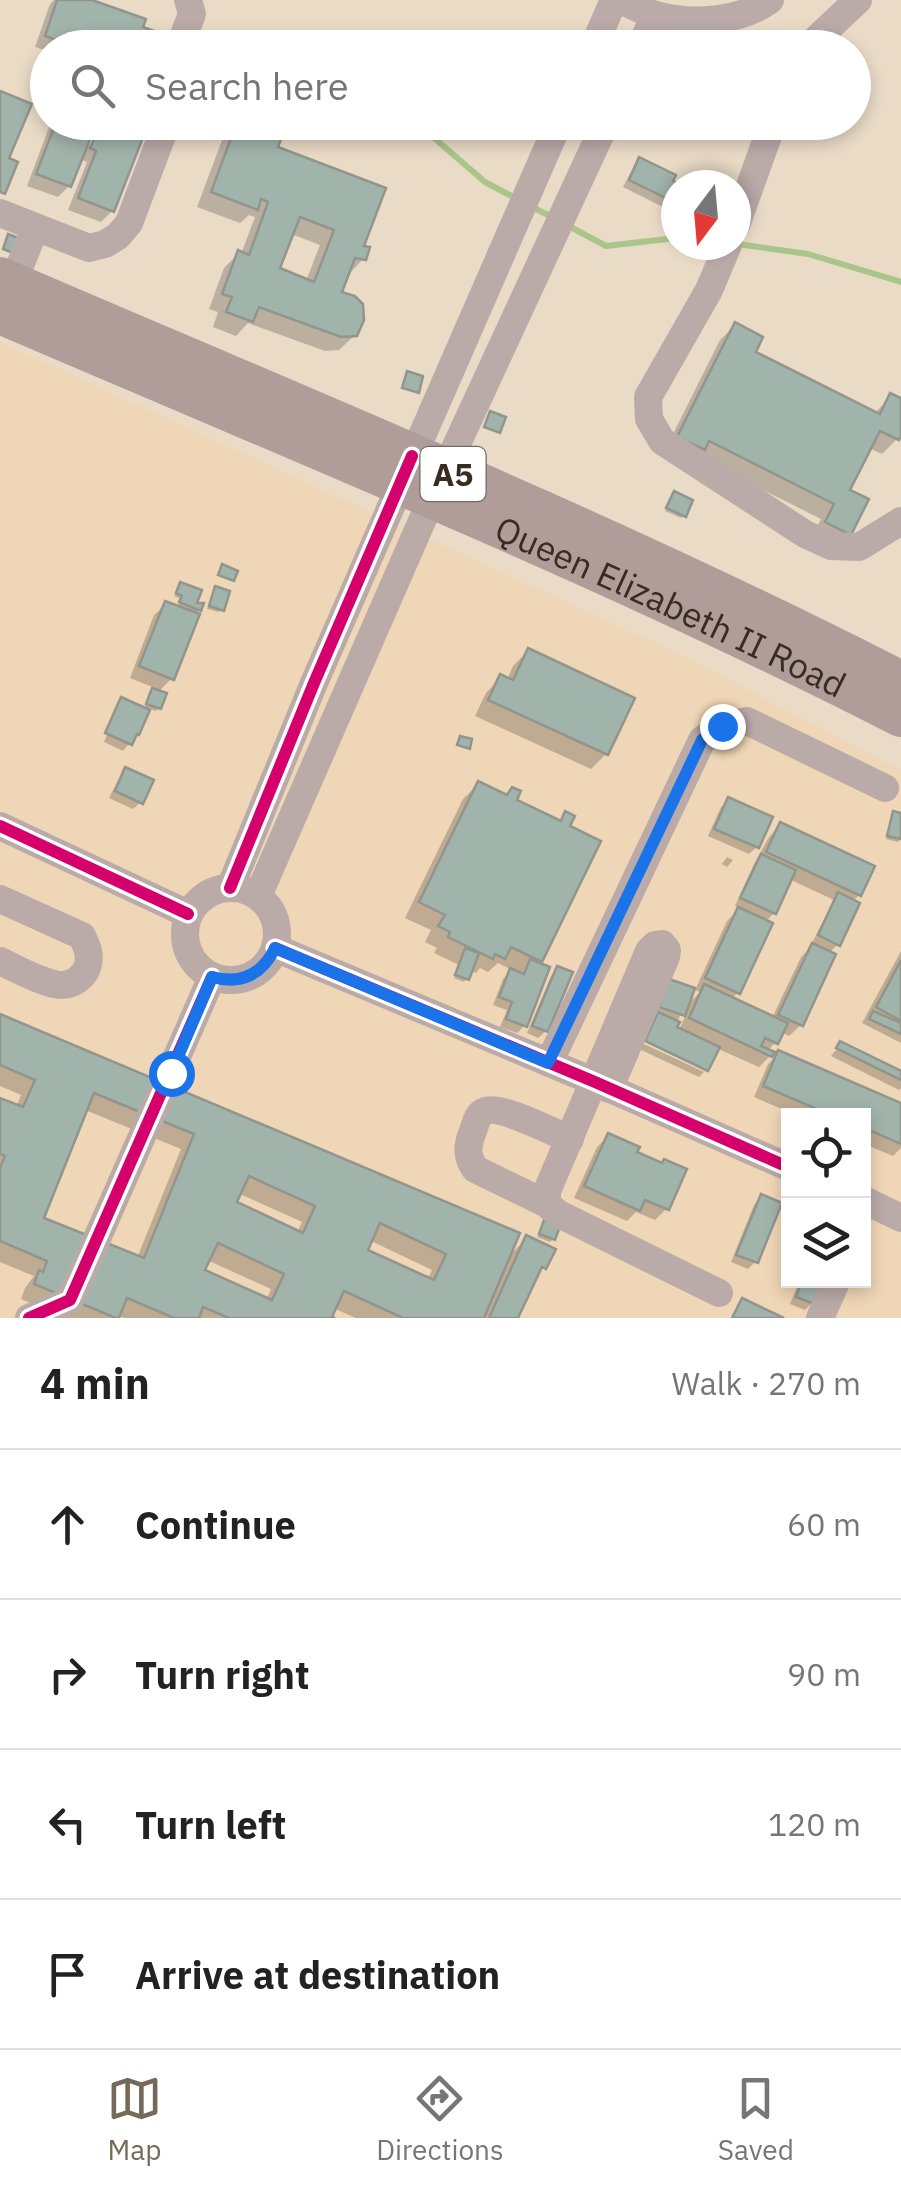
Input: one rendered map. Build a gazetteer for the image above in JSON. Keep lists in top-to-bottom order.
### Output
{
  "streets": {
    "highway": ["A5", "Queen Elizabeth II Road"]
  },
  "north": "bottom",
  "page": {
    "search": "Search here",
    "heading": ["4 min", "Walk · 270 m"],
    "list": [
      ["Continue", "60 m"],
      ["Turn right", "90 m"],
      ["Turn left", "120 m"],
      "Arrive at destination"
    ],
    "nav": ["Map", "Directions", "Saved"]
  }
}
